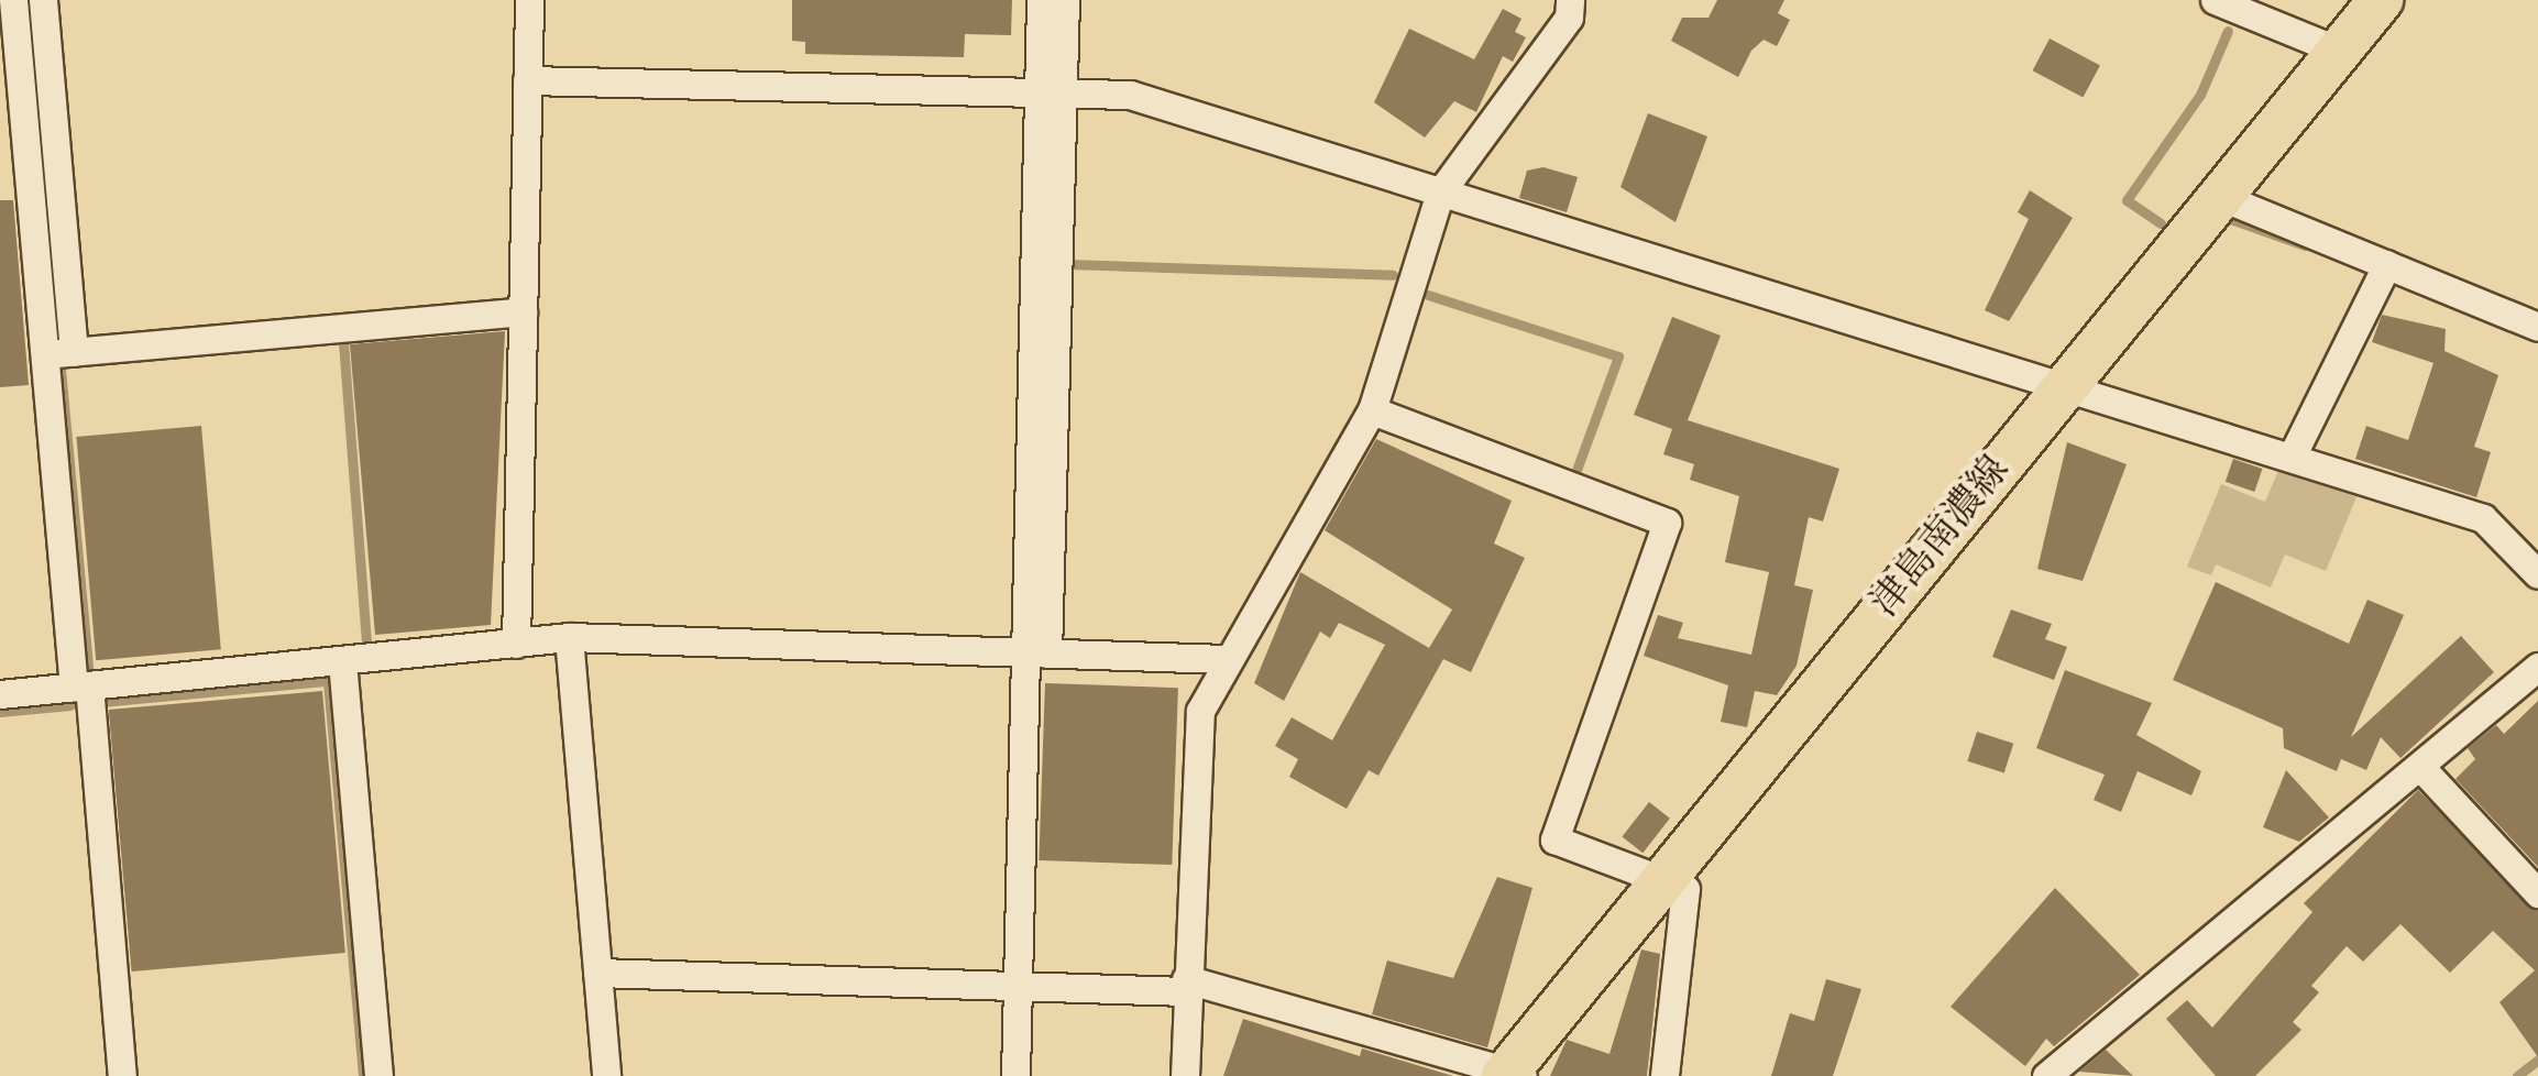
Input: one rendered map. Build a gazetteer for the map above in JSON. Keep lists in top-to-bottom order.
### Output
{
  "streets": {
    "main road": ["津島南濃線"]
  }
}
